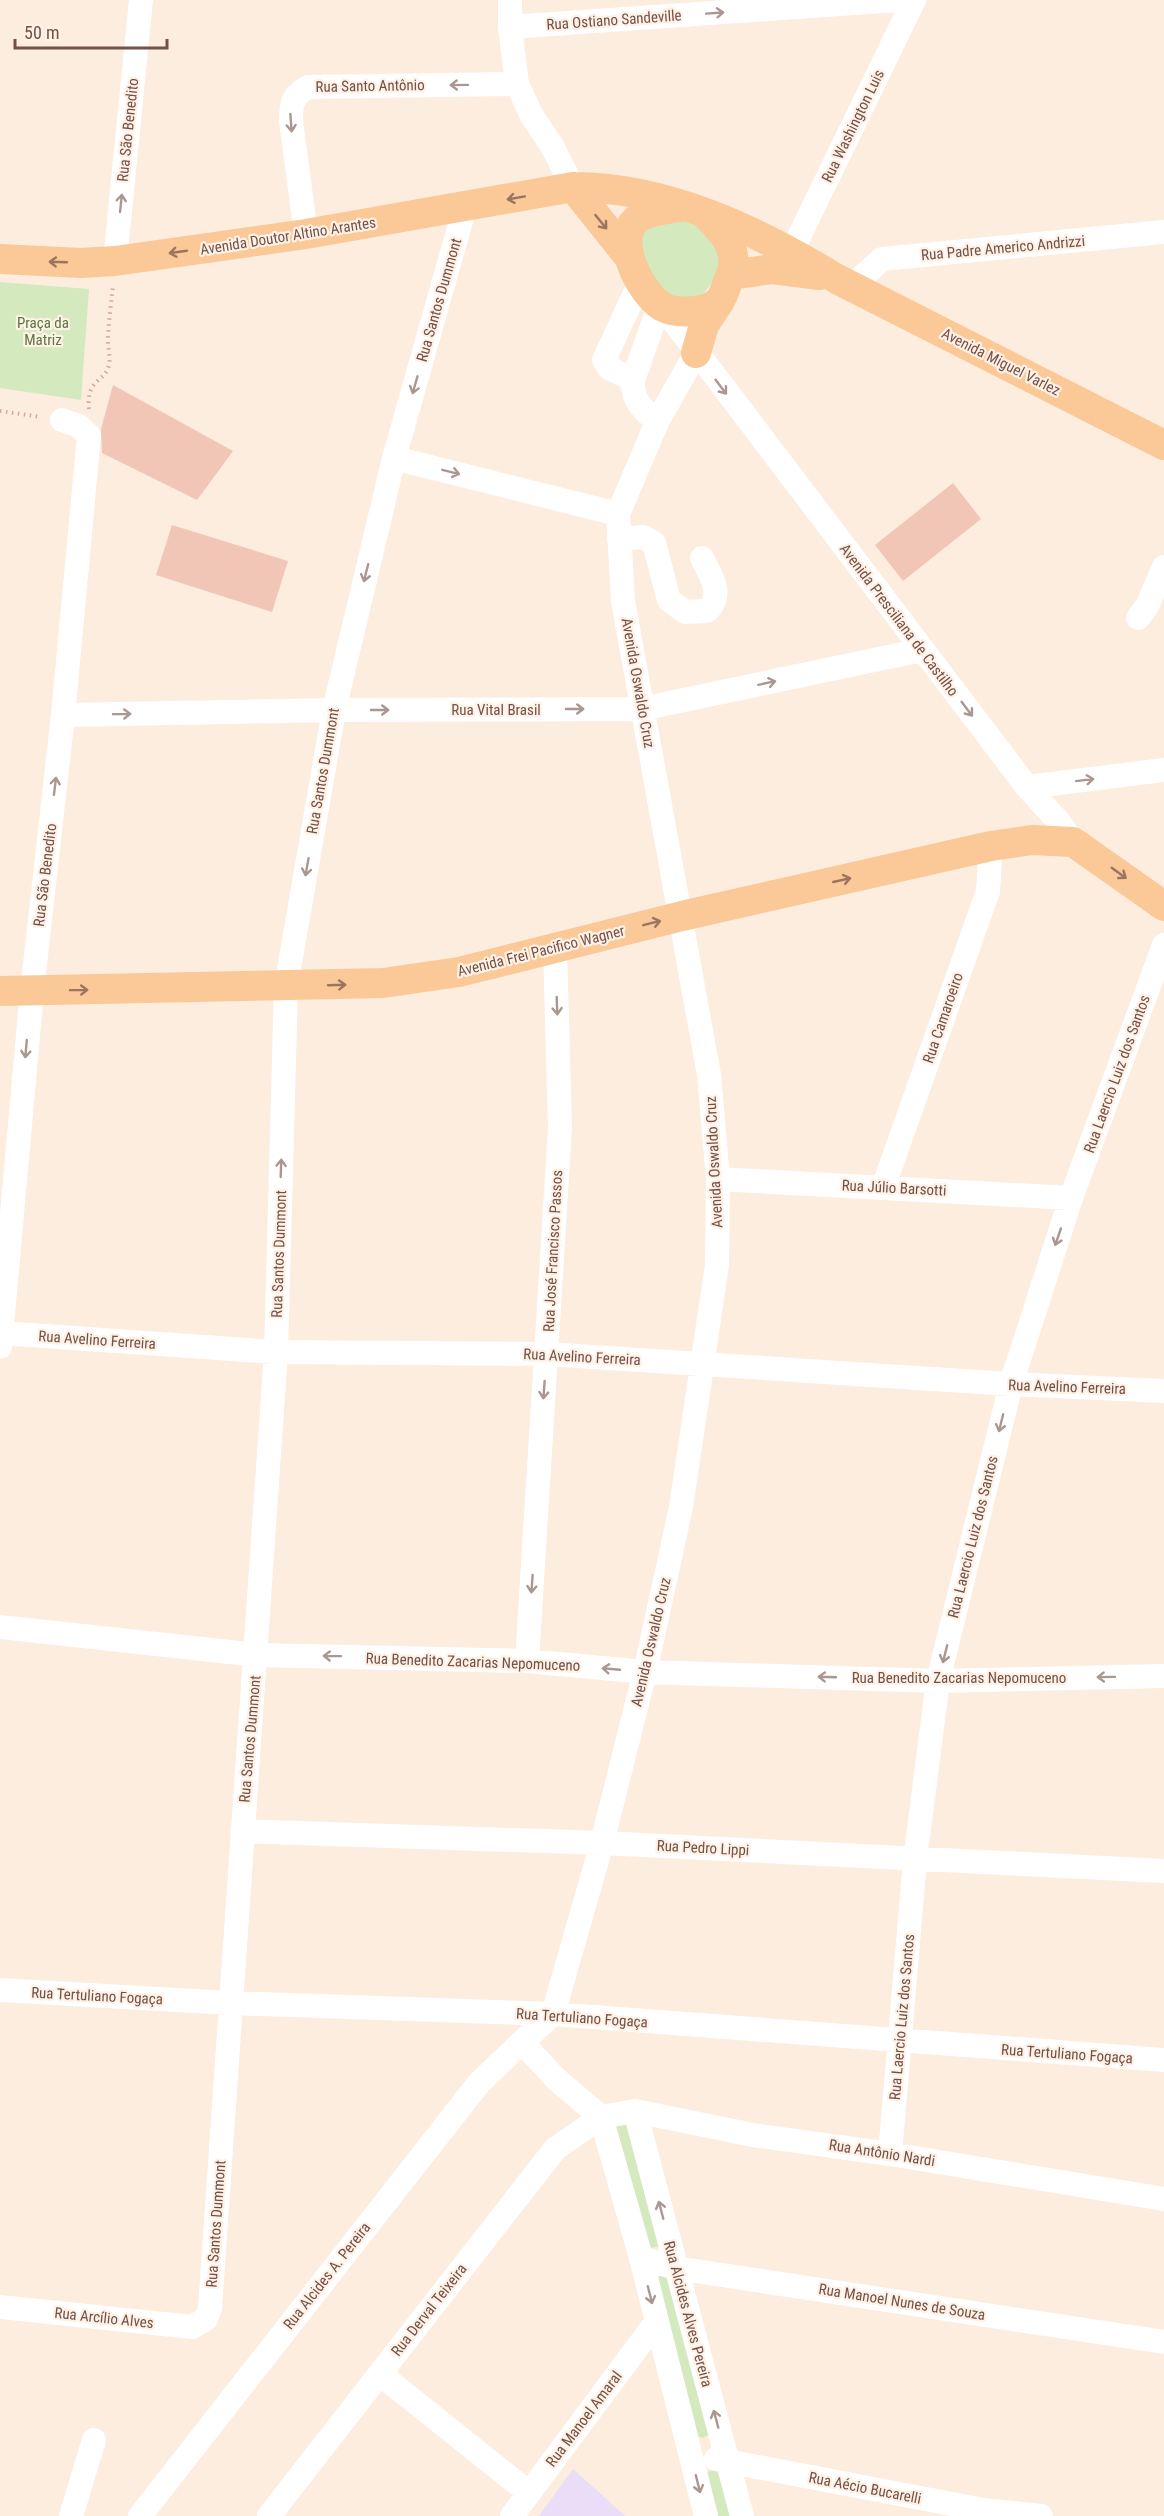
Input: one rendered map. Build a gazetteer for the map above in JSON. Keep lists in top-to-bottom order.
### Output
{
  "streets": {
    "main road": [
      "Avenida Doutor Altino Arantes",
      "Avenida Miguel Varlez",
      "Avenida Presciliana de Castilho",
      "Avenida Frei Pacifico Wagner"
    ],
    "street": [
      "Rua Ostiano Sandeville",
      "Rua Santo Antônio",
      "Rua Washington Luis",
      "Rua São Benedito",
      "Rua Padre Americo Andrizzi",
      "Rua Santos Dummont",
      "Avenida Oswaldo Cruz",
      "Rua Vital Brasil",
      "Rua Camaroeiro",
      "Rua Laercio Luiz dos Santos",
      "Rua Júlio Barsotti",
      "Rua José Francisco Passos",
      "Rua Avelino Ferreira",
      "Rua Benedito Zacarias Nepomuceno",
      "Rua Pedro Lippi",
      "Rua Tertuliano Fogaça",
      "Rua Antônio Nardi",
      "Rua Alcides A. Pereira",
      "Rua Manoel Nunes de Souza",
      "Rua Derval Teixeira",
      "Rua Alcides Alves Pereira",
      "Rua Arcílio Alves",
      "Rua Manoel Amaral",
      "Rua Aécio Bucarelli"
    ]
  },
  "crossings": [
    ["Rua Santo Antônio", "Avenida Doutor Altino Arantes"],
    ["Rua Washington Luis", "Avenida Doutor Altino Arantes"],
    ["Rua São Benedito", "Avenida Doutor Altino Arantes"],
    ["Rua São Benedito", "Rua Vital Brasil"],
    ["Rua São Benedito", "Avenida Frei Pacifico Wagner"],
    ["Rua São Benedito", "Rua Avelino Ferreira"],
    ["Avenida Doutor Altino Arantes", "Rua Padre Americo Andrizzi"],
    ["Avenida Doutor Altino Arantes", "Rua Santos Dummont"],
    ["Avenida Doutor Altino Arantes", "Avenida Miguel Varlez"],
    ["Avenida Doutor Altino Arantes", "Avenida Presciliana de Castilho"],
    ["Rua Padre Americo Andrizzi", "Avenida Miguel Varlez"],
    ["Rua Santos Dummont", "Rua Vital Brasil"],
    ["Rua Santos Dummont", "Avenida Frei Pacifico Wagner"],
    ["Rua Santos Dummont", "Rua Avelino Ferreira"],
    ["Rua Santos Dummont", "Rua Benedito Zacarias Nepomuceno"],
    ["Rua Santos Dummont", "Rua Pedro Lippi"],
    ["Rua Santos Dummont", "Rua Tertuliano Fogaça"],
    ["Rua Santos Dummont", "Rua Arcílio Alves"],
    ["Avenida Presciliana de Castilho", "Avenida Oswaldo Cruz"],
    ["Avenida Presciliana de Castilho", "Rua Vital Brasil"],
    ["Avenida Presciliana de Castilho", "Avenida Frei Pacifico Wagner"],
    ["Avenida Oswaldo Cruz", "Rua Vital Brasil"],
    ["Avenida Oswaldo Cruz", "Avenida Frei Pacifico Wagner"],
    ["Avenida Oswaldo Cruz", "Rua Júlio Barsotti"],
    ["Avenida Oswaldo Cruz", "Rua Avelino Ferreira"],
    ["Avenida Oswaldo Cruz", "Rua Benedito Zacarias Nepomuceno"],
    ["Avenida Oswaldo Cruz", "Rua Pedro Lippi"],
    ["Avenida Oswaldo Cruz", "Rua Tertuliano Fogaça"],
    ["Avenida Oswaldo Cruz", "Rua Alcides A. Pereira"],
    ["Avenida Frei Pacifico Wagner", "Rua Camaroeiro"],
    ["Avenida Frei Pacifico Wagner", "Rua José Francisco Passos"],
    ["Rua Camaroeiro", "Rua Júlio Barsotti"],
    ["Rua Laercio Luiz dos Santos", "Rua Júlio Barsotti"],
    ["Rua Laercio Luiz dos Santos", "Rua Avelino Ferreira"],
    ["Rua Laercio Luiz dos Santos", "Rua Benedito Zacarias Nepomuceno"],
    ["Rua Laercio Luiz dos Santos", "Rua Pedro Lippi"],
    ["Rua Laercio Luiz dos Santos", "Rua Tertuliano Fogaça"],
    ["Rua Laercio Luiz dos Santos", "Rua Antônio Nardi"],
    ["Rua José Francisco Passos", "Rua Avelino Ferreira"],
    ["Rua José Francisco Passos", "Rua Benedito Zacarias Nepomuceno"],
    ["Rua Tertuliano Fogaça", "Rua Alcides A. Pereira"],
    ["Rua Antônio Nardi", "Rua Derval Teixeira"],
    ["Rua Antônio Nardi", "Rua Alcides Alves Pereira"],
    ["Rua Manoel Nunes de Souza", "Rua Alcides Alves Pereira"],
    ["Rua Derval Teixeira", "Rua Alcides Alves Pereira"],
    ["Rua Alcides Alves Pereira", "Rua Manoel Amaral"],
    ["Rua Alcides Alves Pereira", "Rua Aécio Bucarelli"]
  ],
  "one_way": [
    "Rua Ostiano Sandeville",
    "Avenida Doutor Altino Arantes",
    "Avenida Presciliana de Castilho",
    "Rua Vital Brasil",
    "Avenida Frei Pacifico Wagner",
    "Rua Laercio Luiz dos Santos",
    "Rua José Francisco Passos",
    "Rua Benedito Zacarias Nepomuceno"
  ],
  "parks": ["Praça da Matriz"],
  "scale_bar": "50 m"
}
